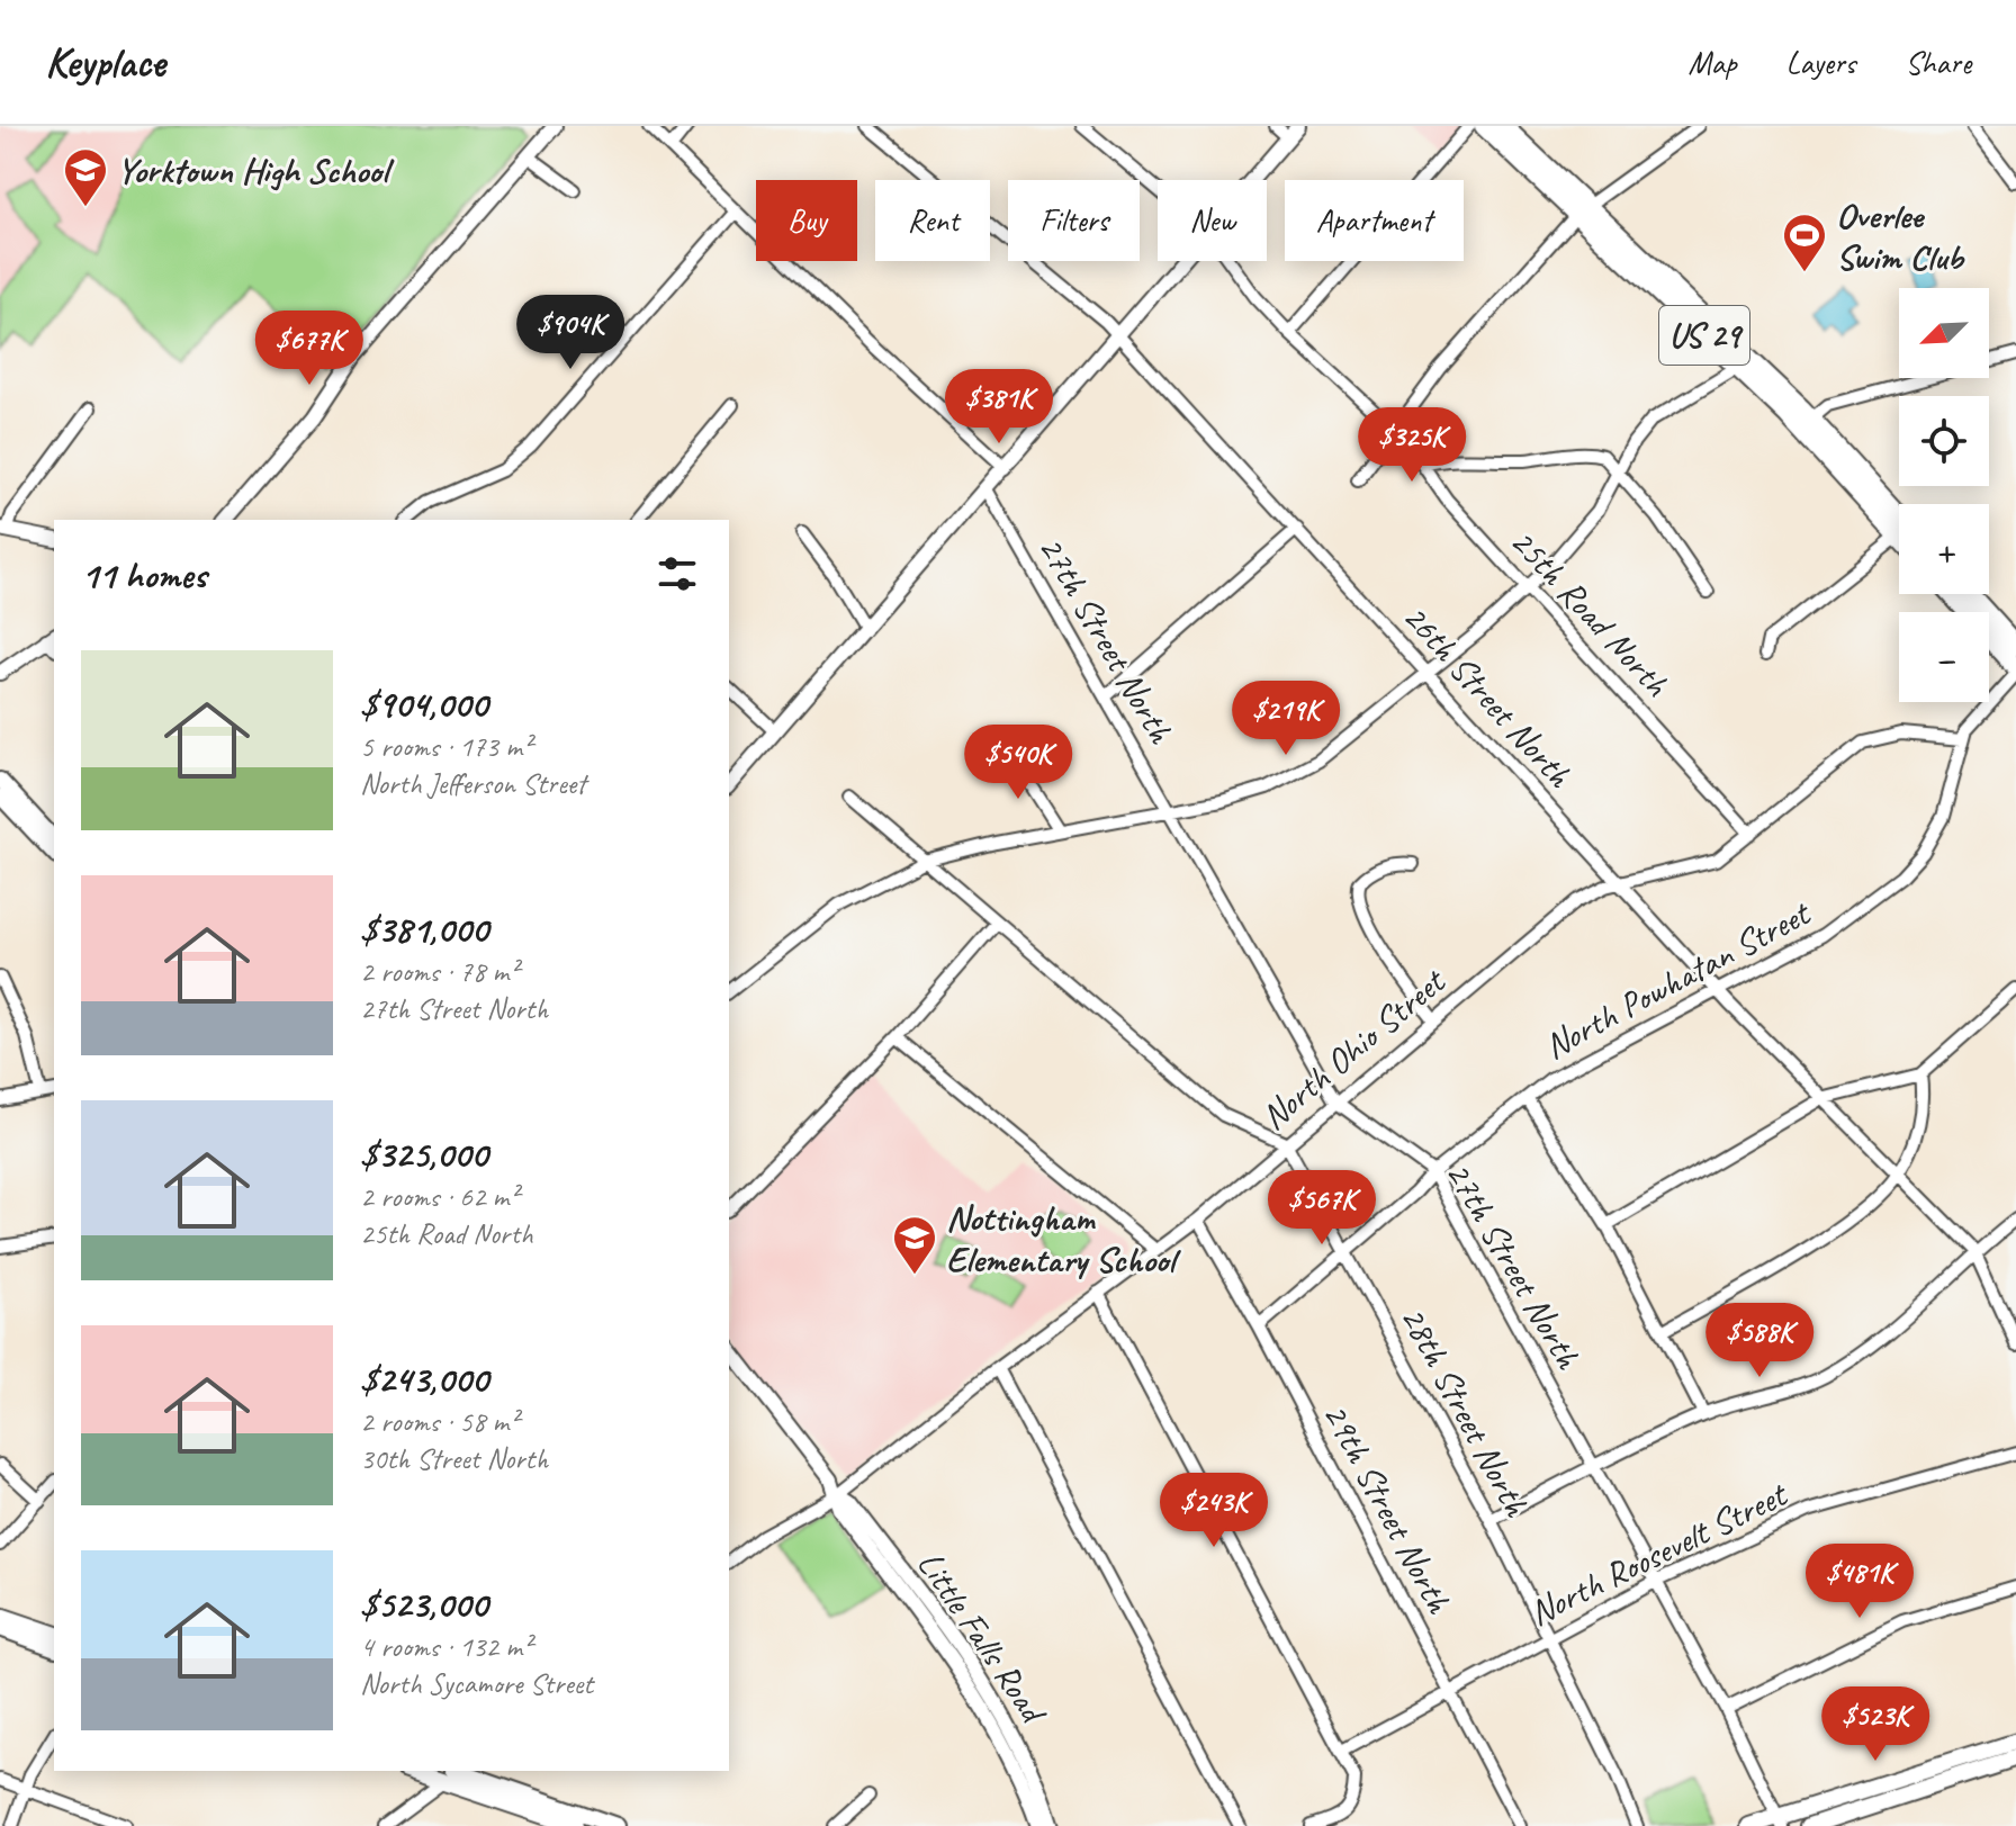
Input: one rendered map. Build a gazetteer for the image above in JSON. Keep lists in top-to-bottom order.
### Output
{
  "streets": {
    "main road": ["US 29"],
    "street": [
      "25th Road North",
      "27th Street North",
      "26th Street North",
      "North Powhatan Street",
      "North Ohio Street",
      "28th Street North",
      "29th Street North",
      "North Roosevelt Street",
      "Little Falls Road"
    ]
  },
  "crossings": [
    ["25th Road North", "North Ohio Street"],
    ["27th Street North", "North Powhatan Street"],
    ["27th Street North", "North Ohio Street"],
    ["27th Street North", "North Roosevelt Street"],
    ["26th Street North", "North Powhatan Street"],
    ["26th Street North", "North Ohio Street"],
    ["North Powhatan Street", "North Ohio Street"],
    ["North Powhatan Street", "28th Street North"],
    ["North Powhatan Street", "29th Street North"],
    ["North Ohio Street", "28th Street North"],
    ["North Ohio Street", "29th Street North"],
    ["North Ohio Street", "Little Falls Road"],
    ["28th Street North", "North Roosevelt Street"],
    ["29th Street North", "North Roosevelt Street"]
  ],
  "places": {
    "school or university": ["Yorktown High School", "Nottingham Elementary School"],
    "sports": ["Overlee Swim Club"]
  },
  "north": "bottom left",
  "page": {
    "header": "Keyplace",
    "nav": ["Map", "Layers", "Share"],
    "chip": [
      "Buy",
      "Rent",
      "Filters",
      "New",
      "Apartment"
    ],
    "map_buttons": ["+", "−"],
    "price": [
      "$904K",
      "$677K",
      "$381K",
      "$325K",
      "$219K",
      "$540K",
      "$567K",
      "$588K",
      "$243K",
      "$481K",
      "$523K"
    ],
    "heading": "11 homes",
    "list": [
      {
        "name": "$904,000",
        "note": "5 rooms · 173 m² · North Jefferson Street"
      },
      {
        "name": "$381,000",
        "note": "2 rooms · 78 m² · 27th Street North"
      },
      {
        "name": "$325,000",
        "note": "2 rooms · 62 m² · 25th Road North"
      },
      {
        "name": "$243,000",
        "note": "2 rooms · 58 m² · 30th Street North"
      },
      {
        "name": "$523,000",
        "note": "4 rooms · 132 m² · North Sycamore Street"
      }
    ]
  }
}
